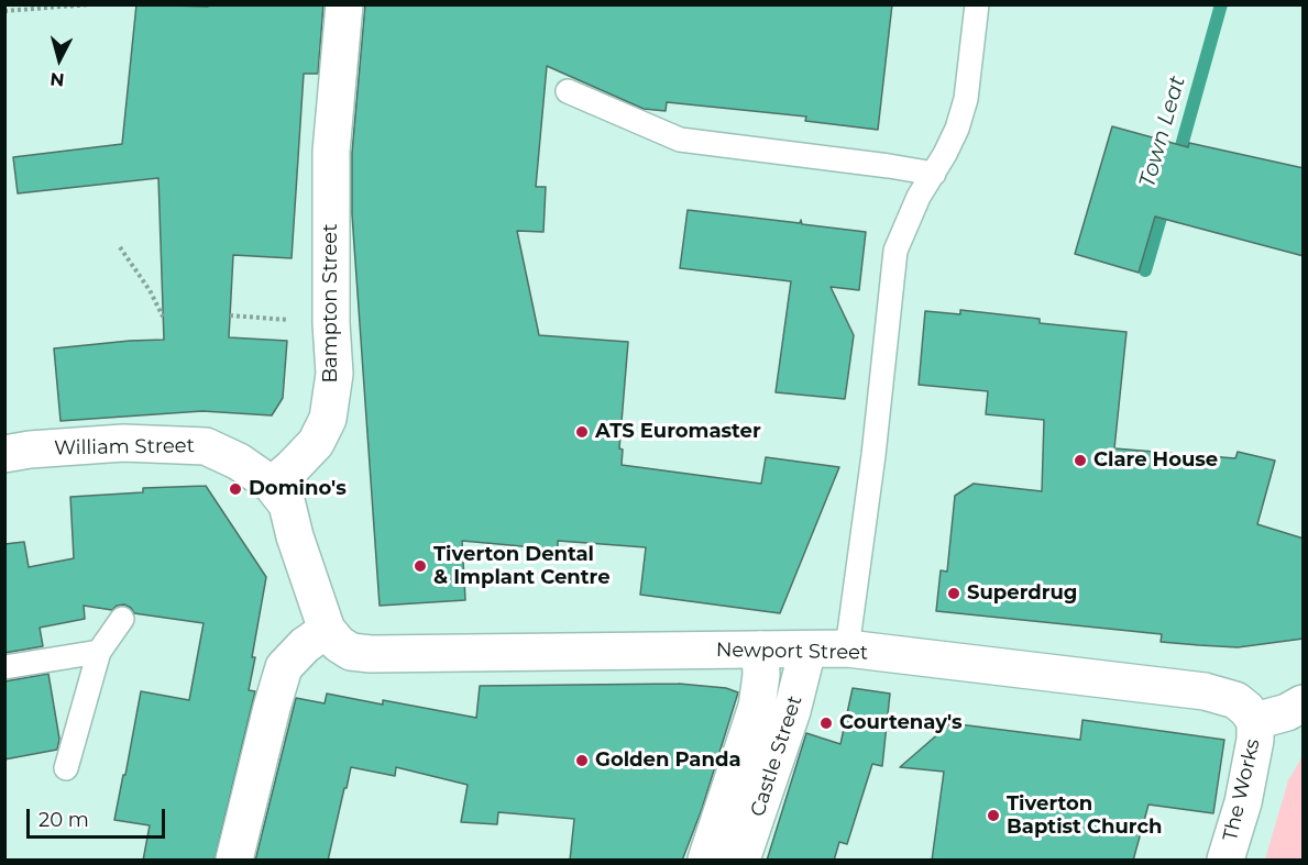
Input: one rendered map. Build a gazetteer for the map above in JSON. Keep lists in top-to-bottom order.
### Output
{
  "streets": {
    "street": [
      "Bampton Street",
      "William Street",
      "Newport Street",
      "Castle Street",
      "The Works"
    ]
  },
  "crossings": [
    ["Bampton Street", "William Street"],
    ["Newport Street", "Castle Street"],
    ["Newport Street", "The Works"]
  ],
  "water": ["Town Leat"],
  "places": [
    "ATS Euromaster",
    "Clare House",
    "Domino's",
    "Tiverton Dental & Implant Centre",
    "Superdrug",
    "Courtenay's",
    "Golden Panda",
    "Tiverton Baptist Church"
  ],
  "scale_bar": "20 m",
  "north": "bottom"
}
